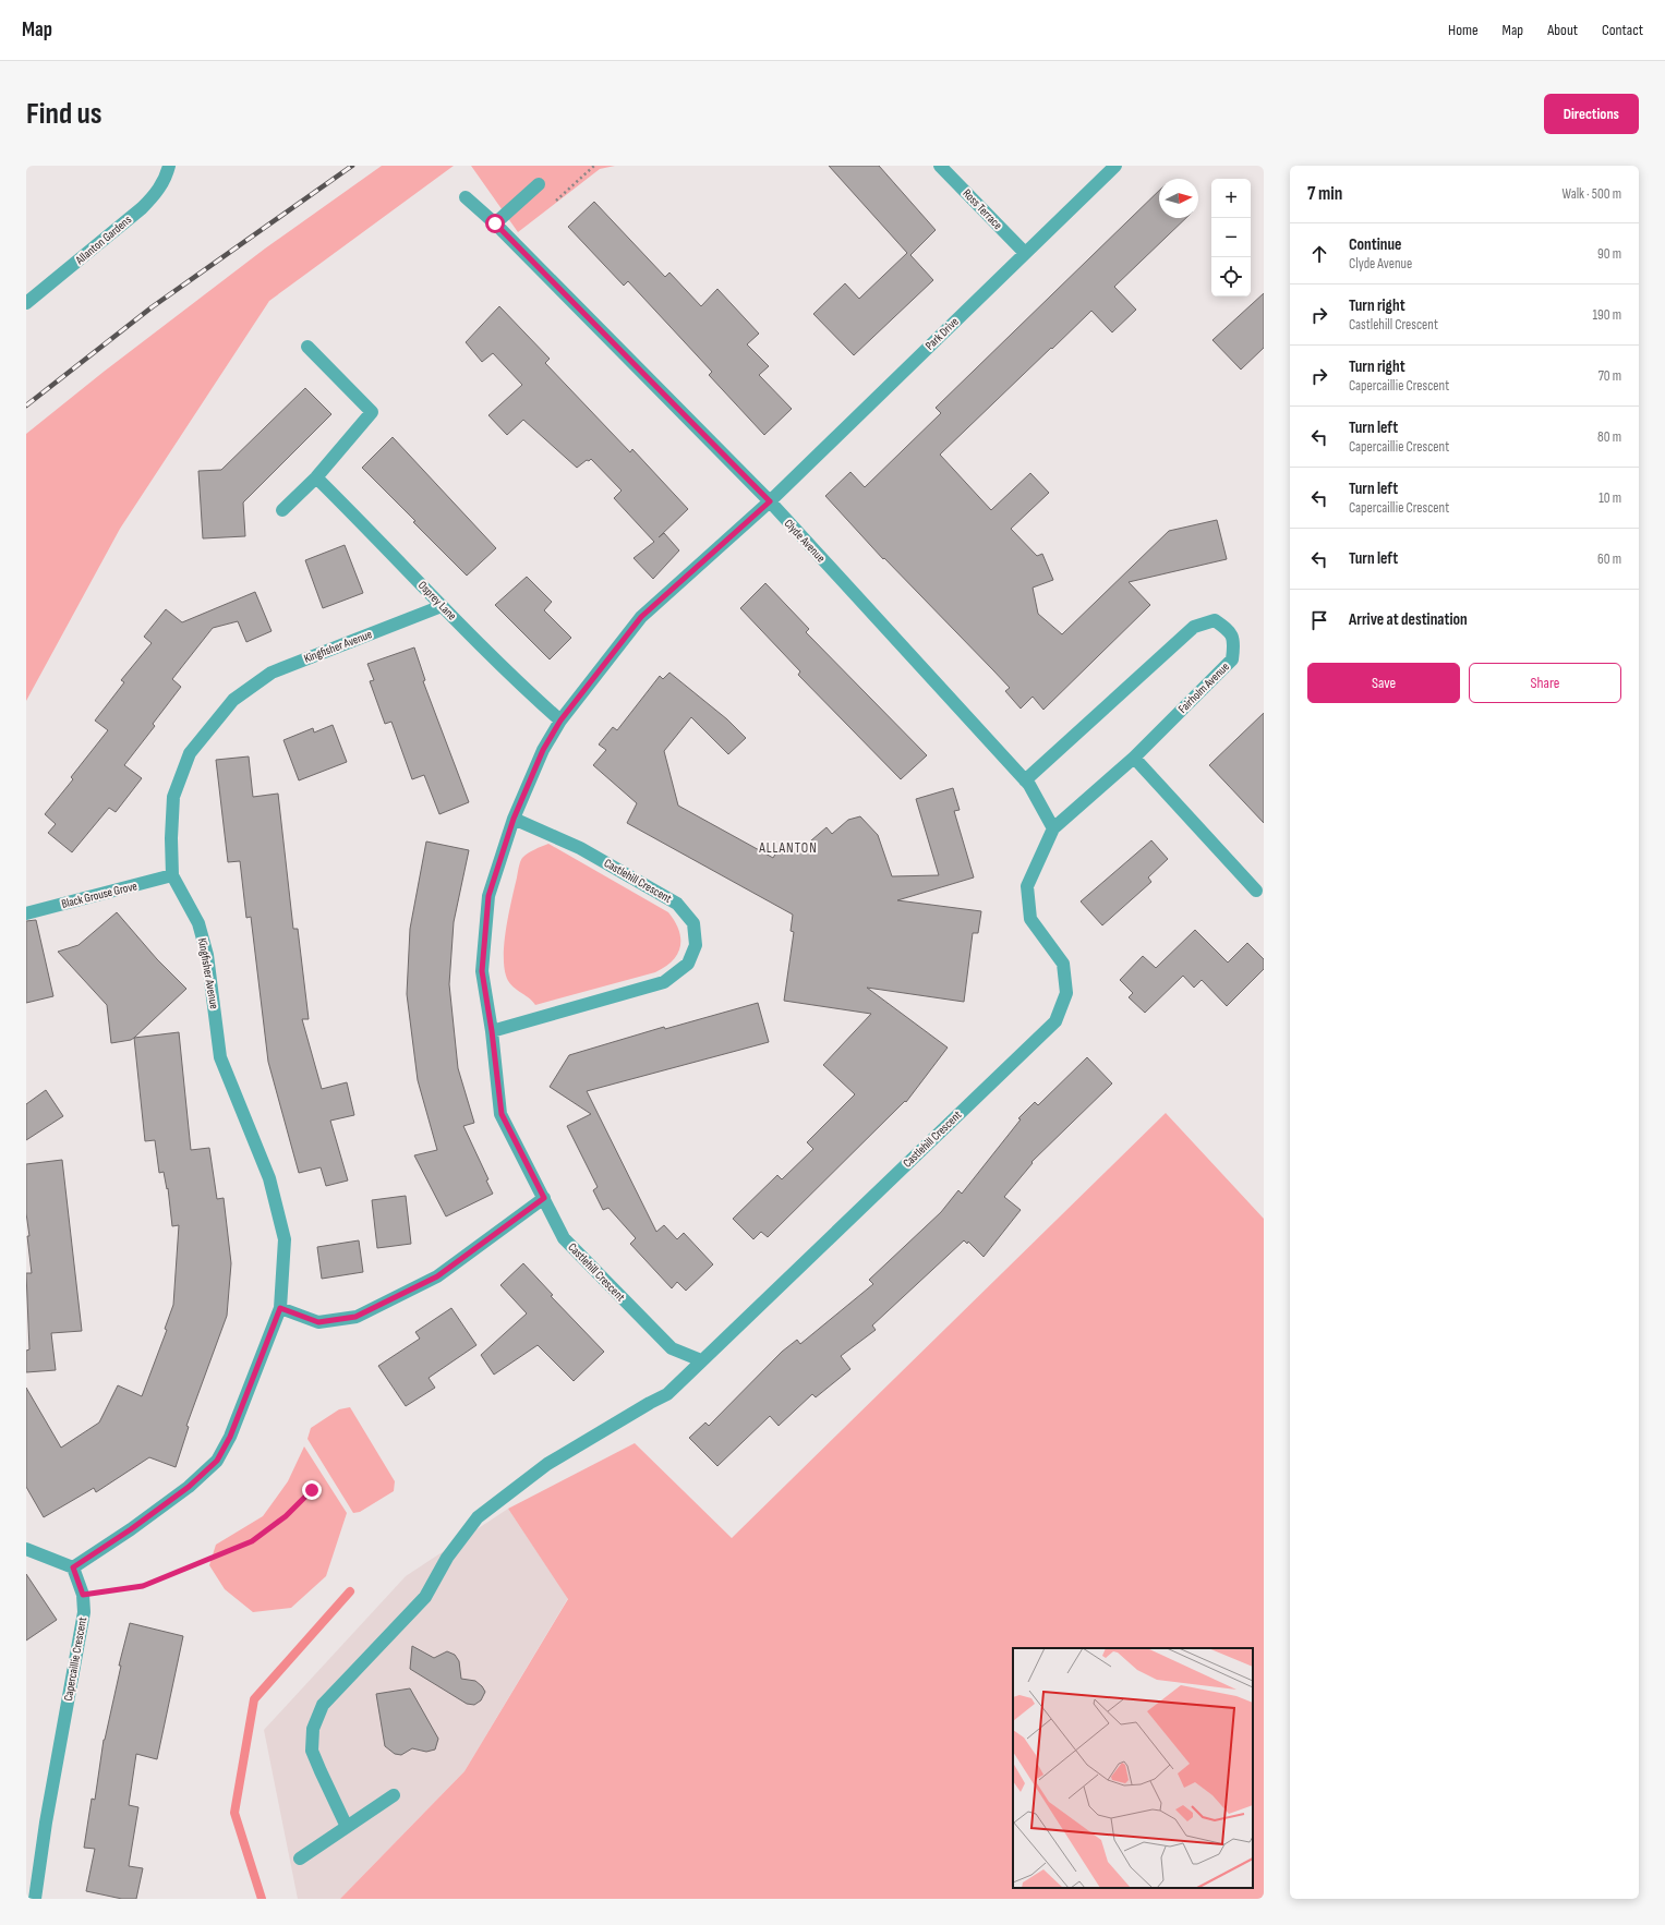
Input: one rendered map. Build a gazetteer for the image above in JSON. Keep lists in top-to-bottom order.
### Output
{
  "streets": {
    "street": [
      "Ross Terrace",
      "Allanton Gardens",
      "Park Drive",
      "Clyde Avenue",
      "Osprey Lane",
      "Kingfisher Avenue",
      "Fairholm Avenue",
      "Castlehill Crescent",
      "Black Grouse Grove",
      "Capercaillie Crescent"
    ]
  },
  "crossings": [
    ["Ross Terrace", "Park Drive"],
    ["Park Drive", "Clyde Avenue"],
    ["Park Drive", "Castlehill Crescent"],
    ["Clyde Avenue", "Fairholm Avenue"],
    ["Clyde Avenue", "Castlehill Crescent"],
    ["Osprey Lane", "Kingfisher Avenue"],
    ["Osprey Lane", "Castlehill Crescent"],
    ["Kingfisher Avenue", "Black Grouse Grove"],
    ["Fairholm Avenue", "Castlehill Crescent"]
  ],
  "districts": ["ALLANTON"],
  "north": "right",
  "page": {
    "header": "Map",
    "nav": [
      "Home",
      "Map",
      "About",
      "Contact"
    ],
    "buttons": [
      "Directions",
      ["Save", "Share"]
    ],
    "title": "Find us",
    "heading": ["7 min", "Walk · 500 m"],
    "map_buttons": ["+", "−"],
    "list": [
      ["Continue", "Clyde Avenue", "90 m"],
      ["Turn right", "Castlehill Crescent", "190 m"],
      ["Turn right", "Capercaillie Crescent", "70 m"],
      ["Turn left", "Capercaillie Crescent", "80 m"],
      ["Turn left", "Capercaillie Crescent", "10 m"],
      ["Turn left", "60 m"],
      "Arrive at destination"
    ]
  }
}
